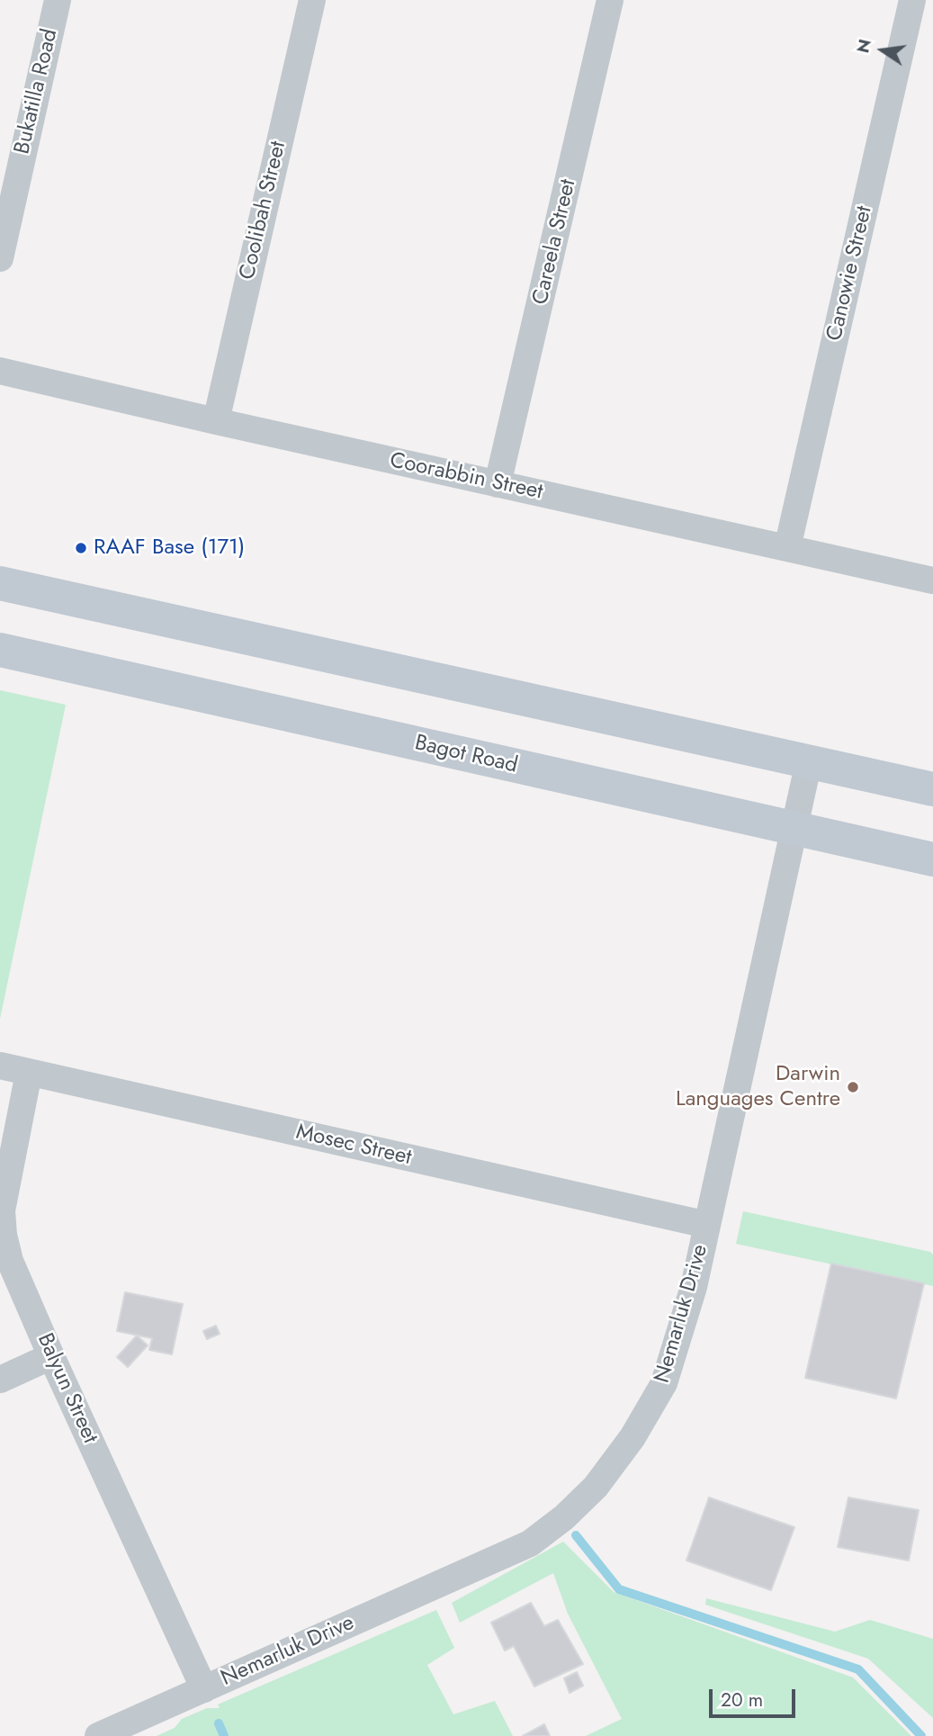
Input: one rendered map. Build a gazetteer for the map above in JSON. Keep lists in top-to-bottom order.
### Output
{
  "streets": {
    "main road": ["Bagot Road"],
    "street": [
      "Bukatilla Road",
      "Coolibah Street",
      "Careela Street",
      "Canowie Street",
      "Coorabbin Street",
      "Mosec Street",
      "Nemarluk Drive",
      "Balyun Street"
    ]
  },
  "crossings": [
    ["Coolibah Street", "Coorabbin Street"],
    ["Careela Street", "Coorabbin Street"],
    ["Canowie Street", "Coorabbin Street"],
    ["Bagot Road", "Nemarluk Drive"],
    ["Mosec Street", "Nemarluk Drive"],
    ["Mosec Street", "Balyun Street"],
    ["Nemarluk Drive", "Balyun Street"]
  ],
  "places": ["RAAF Base (171)", "Darwin Languages Centre"],
  "scale_bar": "20 m",
  "north": "left"
}
